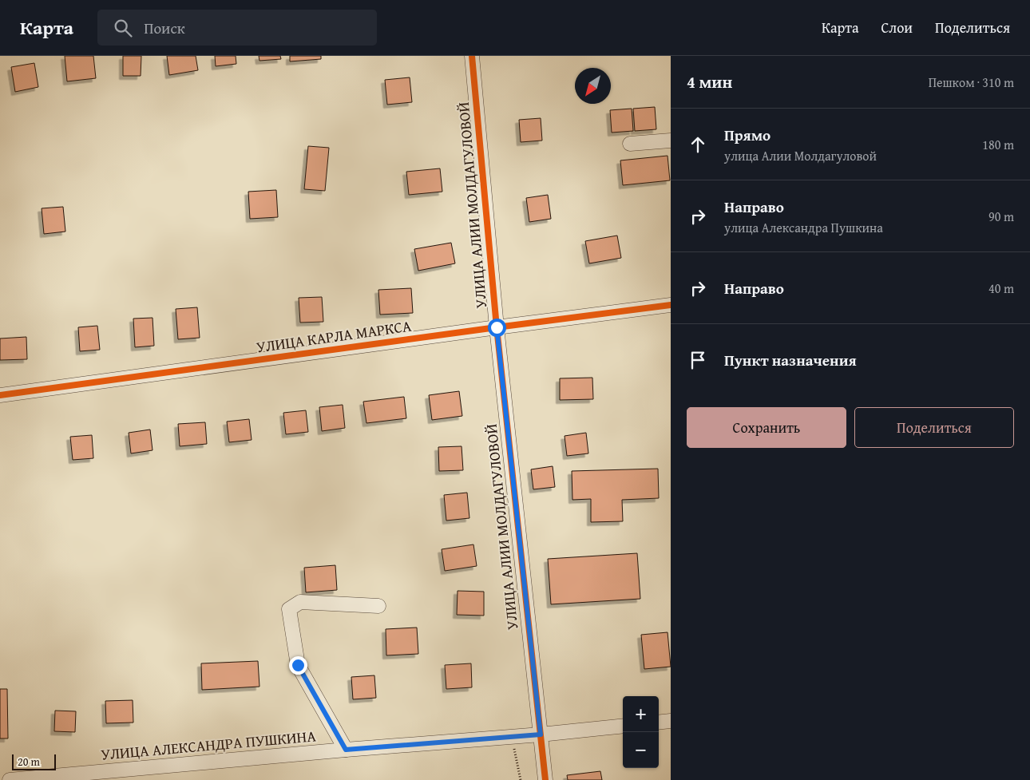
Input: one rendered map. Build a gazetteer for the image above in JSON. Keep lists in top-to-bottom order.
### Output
{
  "streets": {
    "street": ["УЛИЦА АЛИИ МОЛДАГУЛОВОЙ", "УЛИЦА КАРЛА МАРКСА", "УЛИЦА АЛЕКСАНДРА ПУШКИНА"]
  },
  "crossings": [
    ["УЛИЦА АЛИИ МОЛДАГУЛОВОЙ", "УЛИЦА КАРЛА МАРКСА"],
    ["УЛИЦА АЛИИ МОЛДАГУЛОВОЙ", "УЛИЦА АЛЕКСАНДРА ПУШКИНА"]
  ],
  "scale_bar": "20 m",
  "north": "bottom left",
  "page": {
    "header": "Карта",
    "search": "Поиск",
    "nav": ["Карта", "Слои", "Поделиться"],
    "heading": ["4 мин", "Пешком · 310 m"],
    "list": [
      ["Прямо", "улица Алии Молдагуловой", "180 m"],
      ["Направо", "улица Александра Пушкина", "90 m"],
      ["Направо", "40 m"],
      "Пункт назначения"
    ],
    "buttons": ["Сохранить", "Поделиться"],
    "map_buttons": ["+", "−"],
    "scale": "20 m"
  }
}
